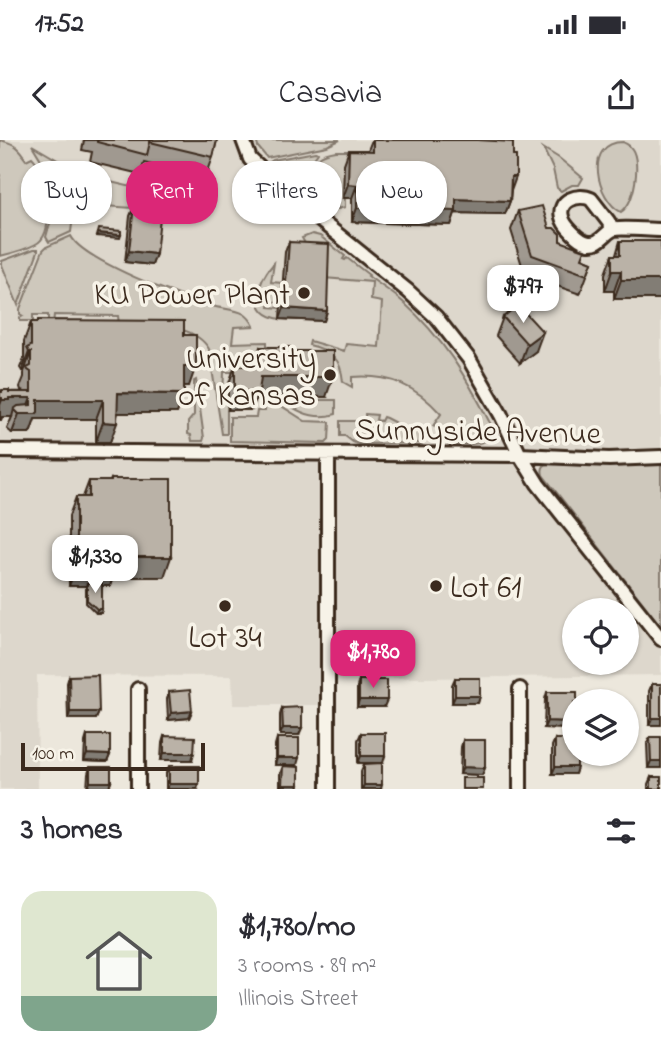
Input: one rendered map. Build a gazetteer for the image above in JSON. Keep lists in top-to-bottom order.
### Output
{
  "streets": {
    "street": ["Sunnyside Avenue"]
  },
  "places": [
    "KU Power Plant",
    "University of Kansas",
    "Lot 61",
    "Lot 34"
  ],
  "scale_bar": "100 m",
  "page": {
    "status": "17:52",
    "header": "Casavia",
    "chip": [
      "Buy",
      "Rent",
      "Filters",
      "New"
    ],
    "price": ["$797", "$1,330", "$1,780"],
    "scale": "100 m",
    "heading": "3 homes",
    "list": [
      {
        "name": "$1,780/mo",
        "note": "3 rooms · 89 m² · Illinois Street"
      }
    ]
  }
}
